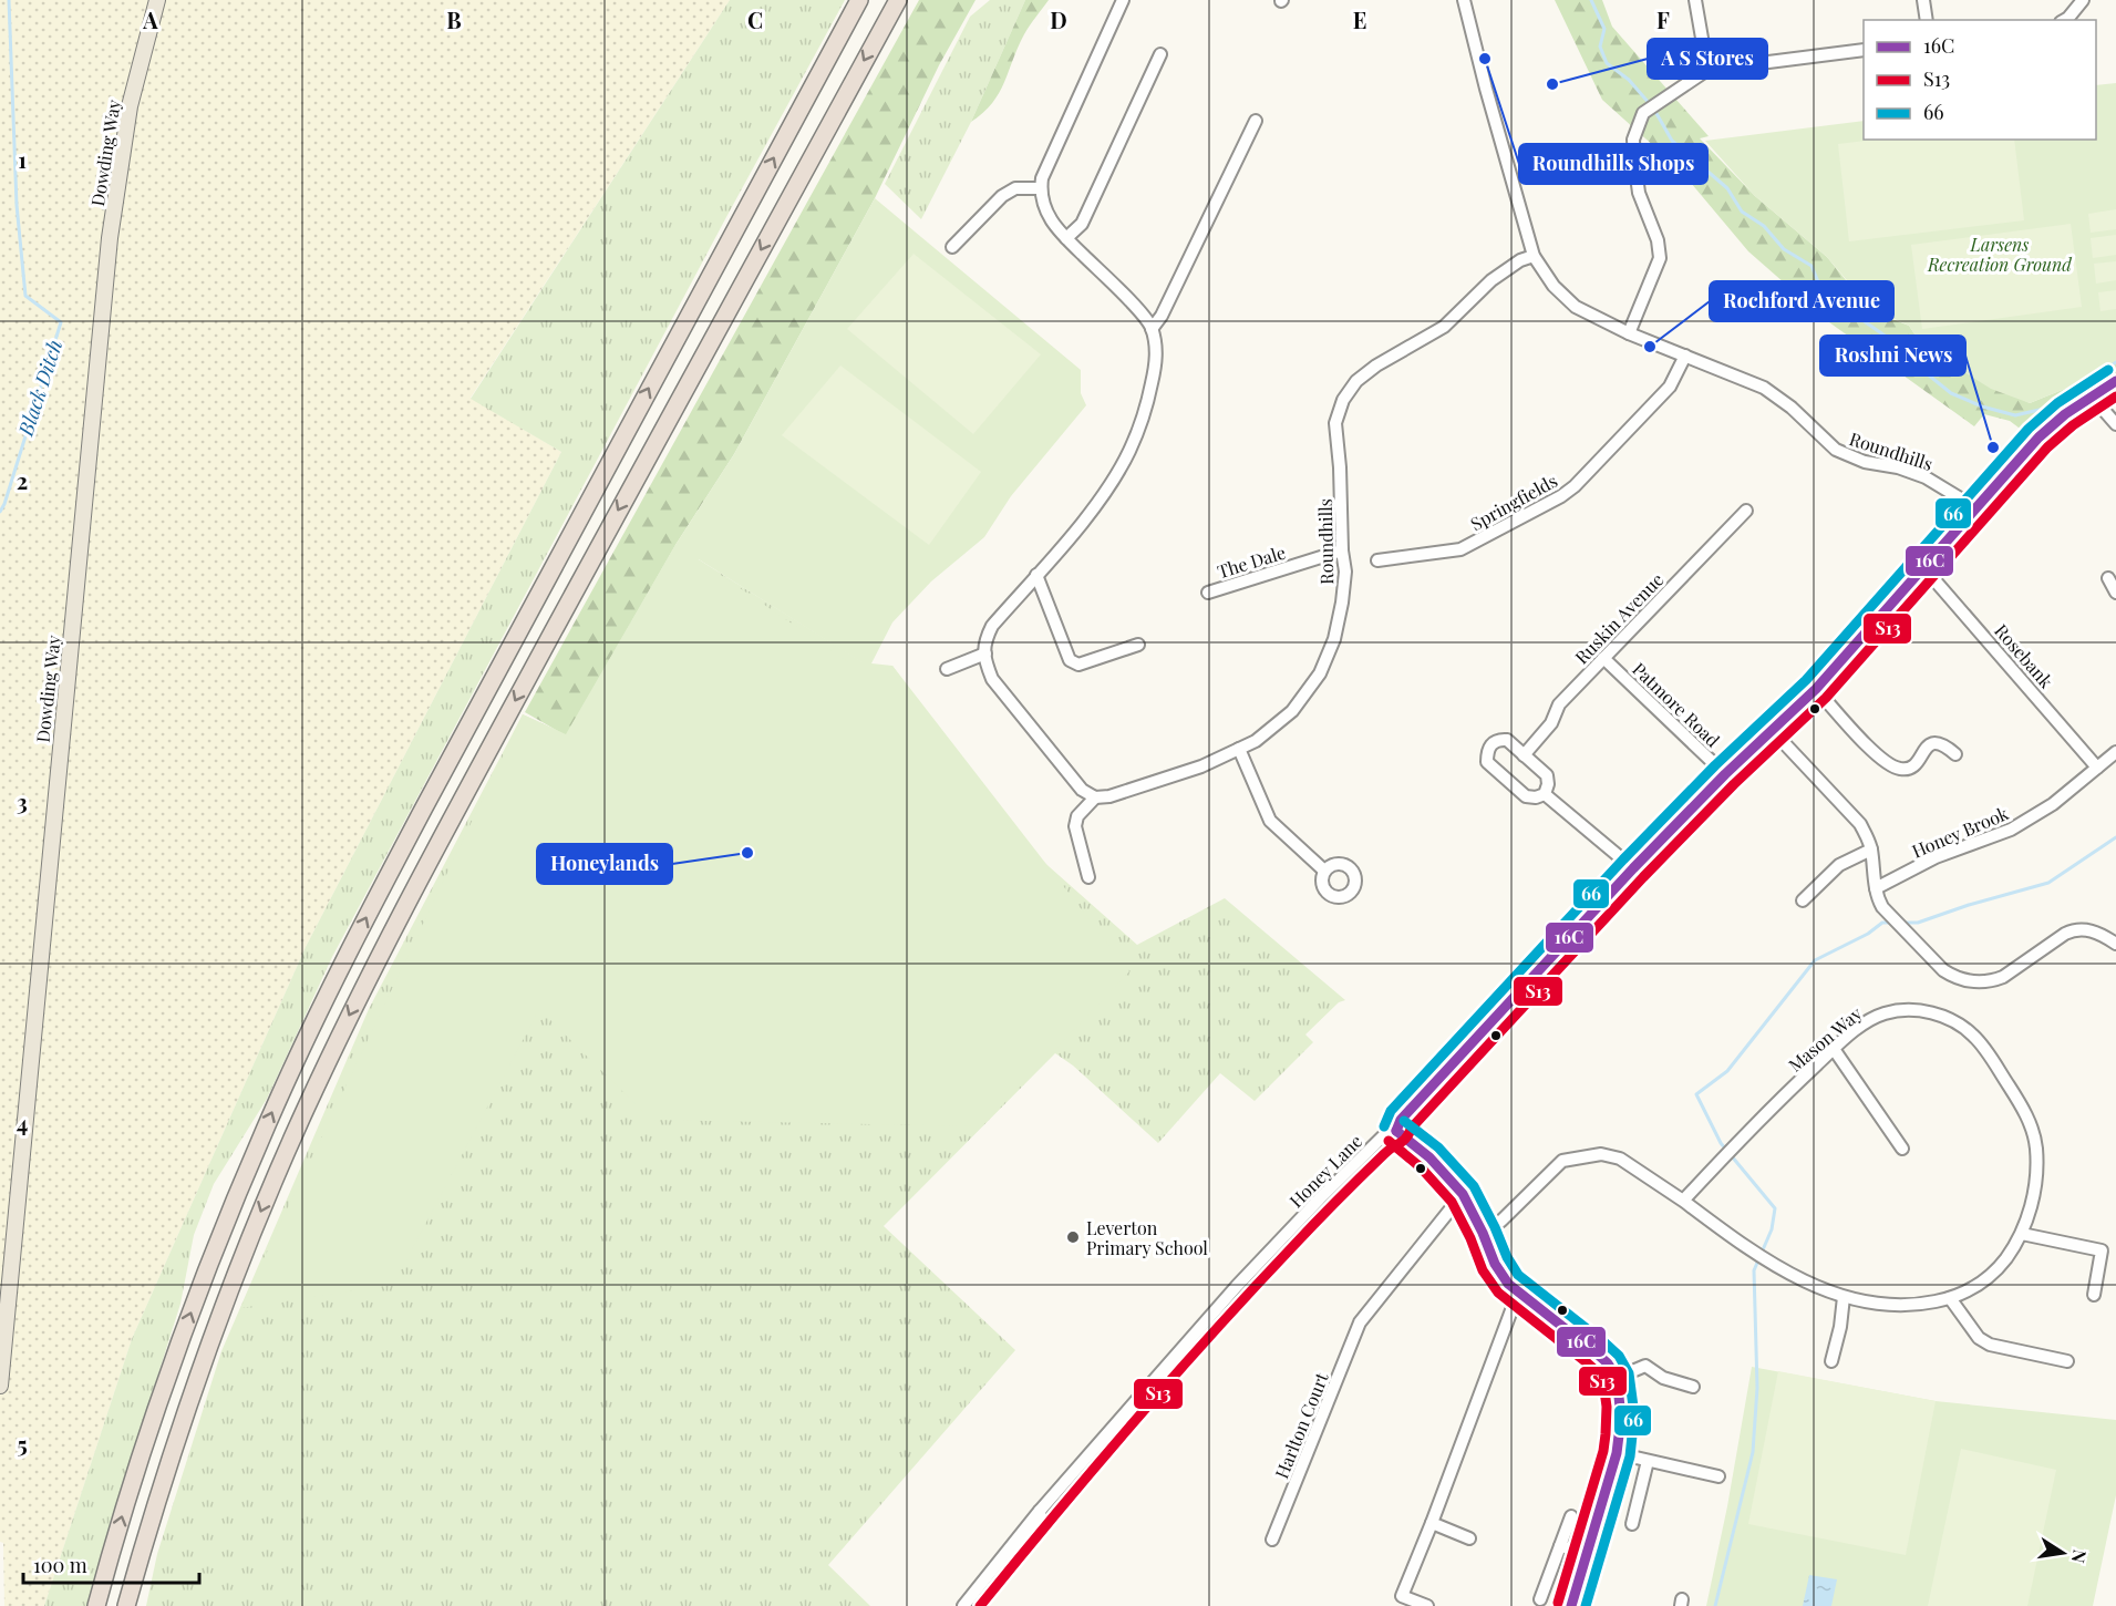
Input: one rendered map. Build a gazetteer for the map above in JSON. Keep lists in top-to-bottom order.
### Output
{
  "streets": {
    "main road": ["Dowding Way"],
    "street": [
      "Roundhills",
      "Springfields",
      "The Dale",
      "Ruskin Avenue",
      "Rosebank",
      "Patmore Road",
      "Honey Brook",
      "Mason Way",
      "Honey Lane",
      "Harlton Court"
    ]
  },
  "crossings": [
    ["Roundhills", "Springfields"],
    ["Roundhills", "The Dale"],
    ["Roundhills", "Honey Lane"],
    ["Ruskin Avenue", "Patmore Road"],
    ["Rosebank", "Honey Brook"],
    ["Rosebank", "Honey Lane"],
    ["Patmore Road", "Honey Lane"]
  ],
  "water": ["Black Ditch"],
  "parks": ["Larsens Recreation Ground"],
  "places": [
    "Roundhills Shops",
    "A S Stores",
    "Rochford Avenue",
    "Roshni News",
    "Honeylands",
    "Leverton Primary School"
  ],
  "lines": ["transit line 66", "transit line 16C", "transit line S13"],
  "legend": ["16C", "S13", "66"],
  "scale_bar": "100 m",
  "north": "right",
  "grid": {
    "columns": [
      "A",
      "B",
      "C",
      "D",
      "E",
      "F"
    ],
    "rows": [
      "1",
      "2",
      "3",
      "4",
      "5"
    ]
  }
}
